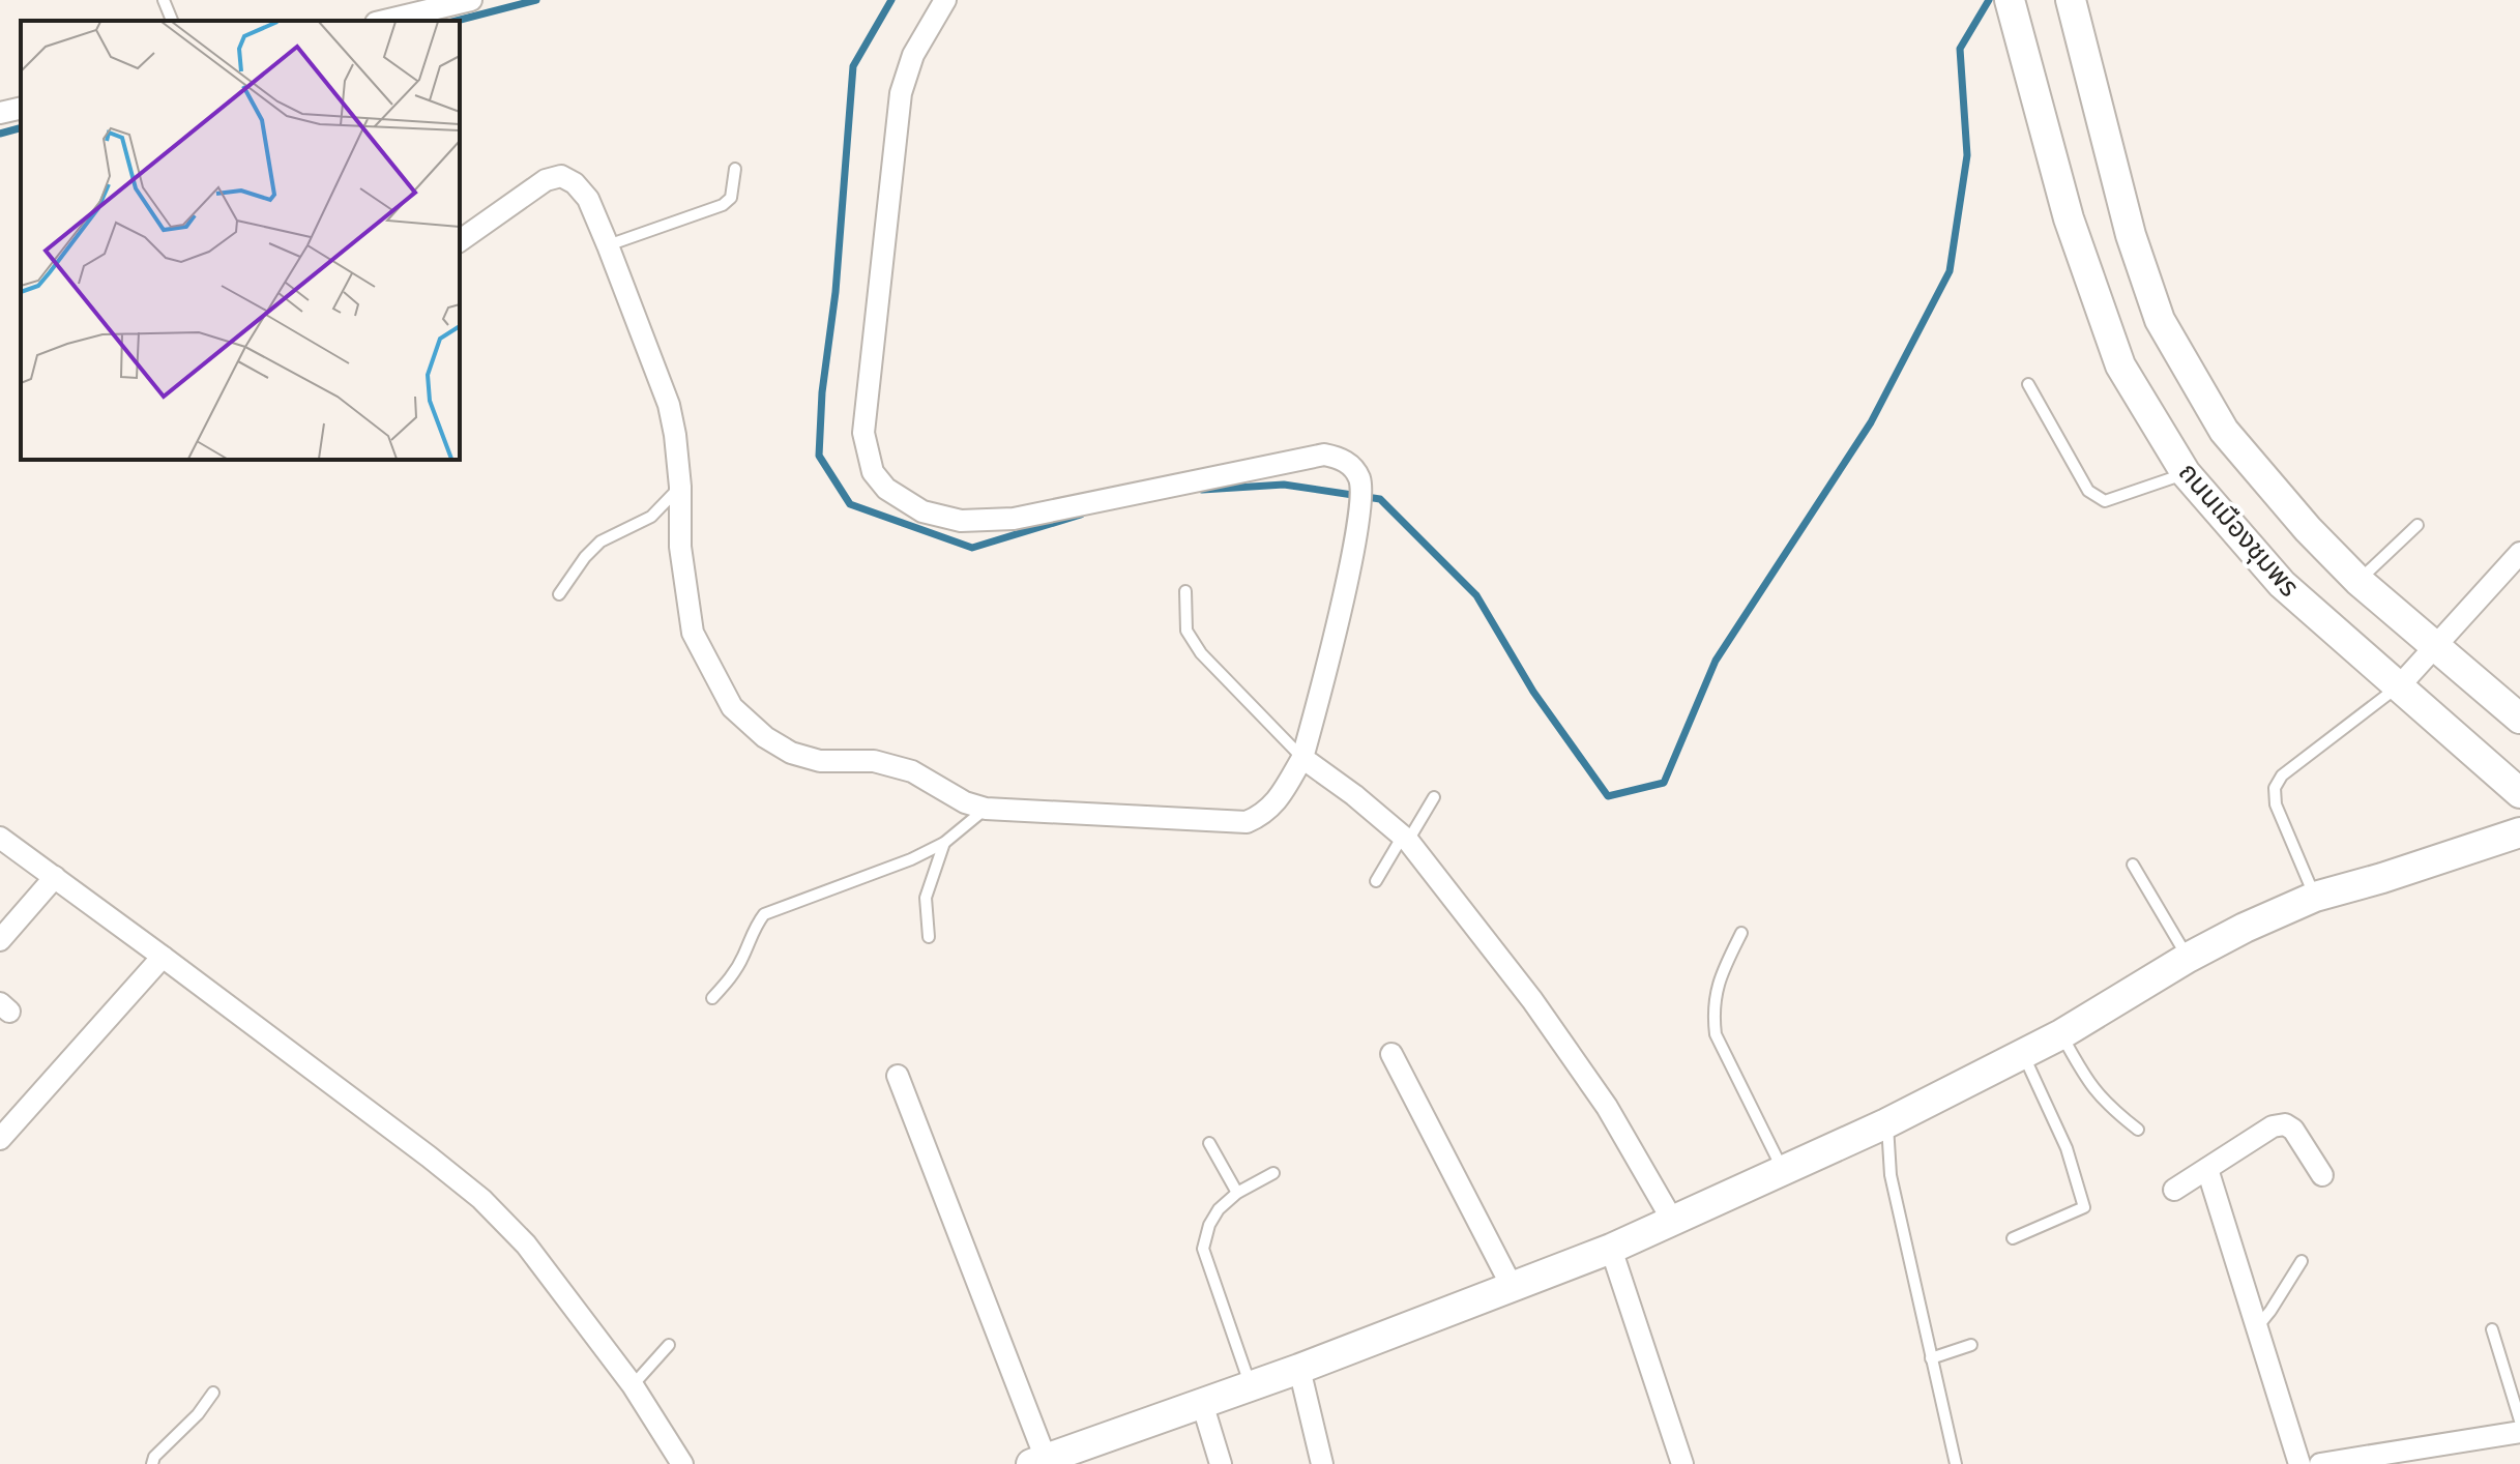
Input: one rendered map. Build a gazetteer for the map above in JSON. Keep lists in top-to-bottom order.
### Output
{
  "streets": {
    "main road": ["ถนนเมืองชุมพร"]
  }
}
